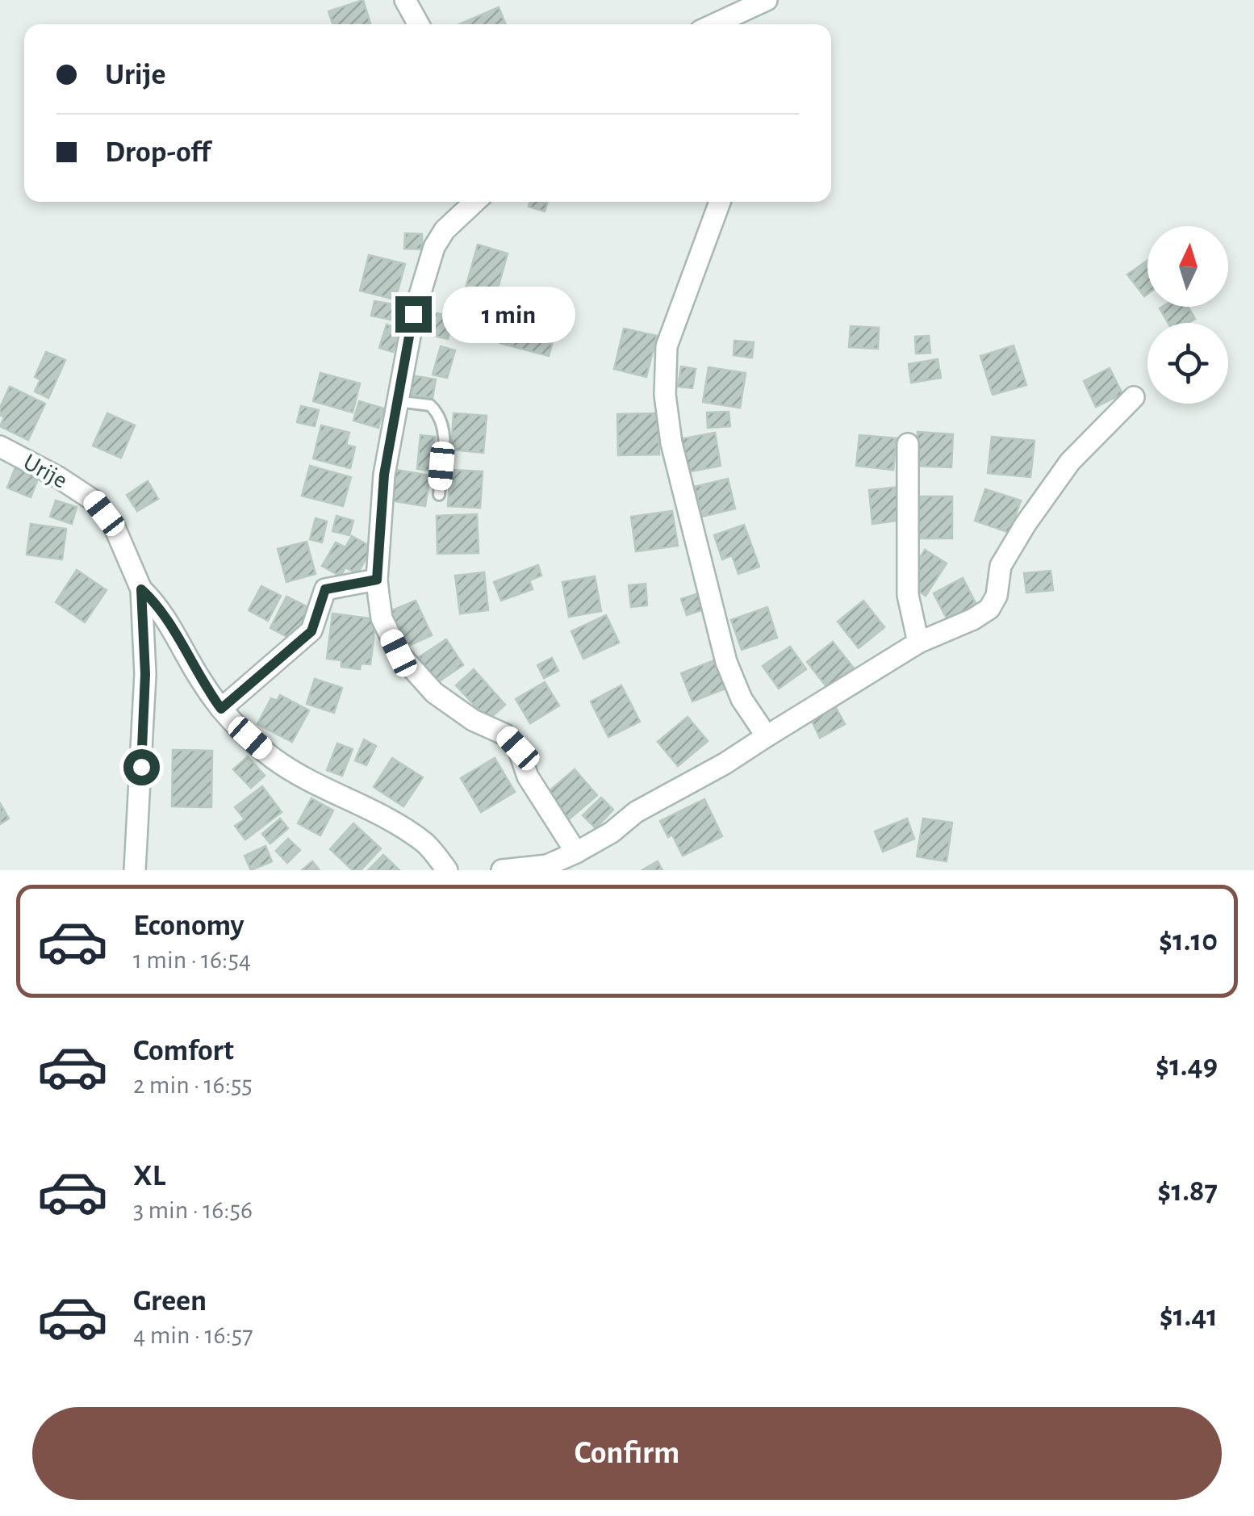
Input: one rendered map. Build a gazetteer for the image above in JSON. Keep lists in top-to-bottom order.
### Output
{
  "streets": {
    "street": ["Urije"]
  },
  "north": "top",
  "page": {
    "banner": ["Urije", "Drop-off"],
    "bubble": "1 min",
    "list": [
      {
        "name": "Economy",
        "note": "1 min · 16:54",
        "value": "$1.10"
      },
      {
        "name": "Comfort",
        "note": "2 min · 16:55",
        "value": "$1.49"
      },
      {
        "name": "XL",
        "note": "3 min · 16:56",
        "value": "$1.87"
      },
      {
        "name": "Green",
        "note": "4 min · 16:57",
        "value": "$1.41"
      }
    ],
    "buttons": "Confirm"
  }
}
